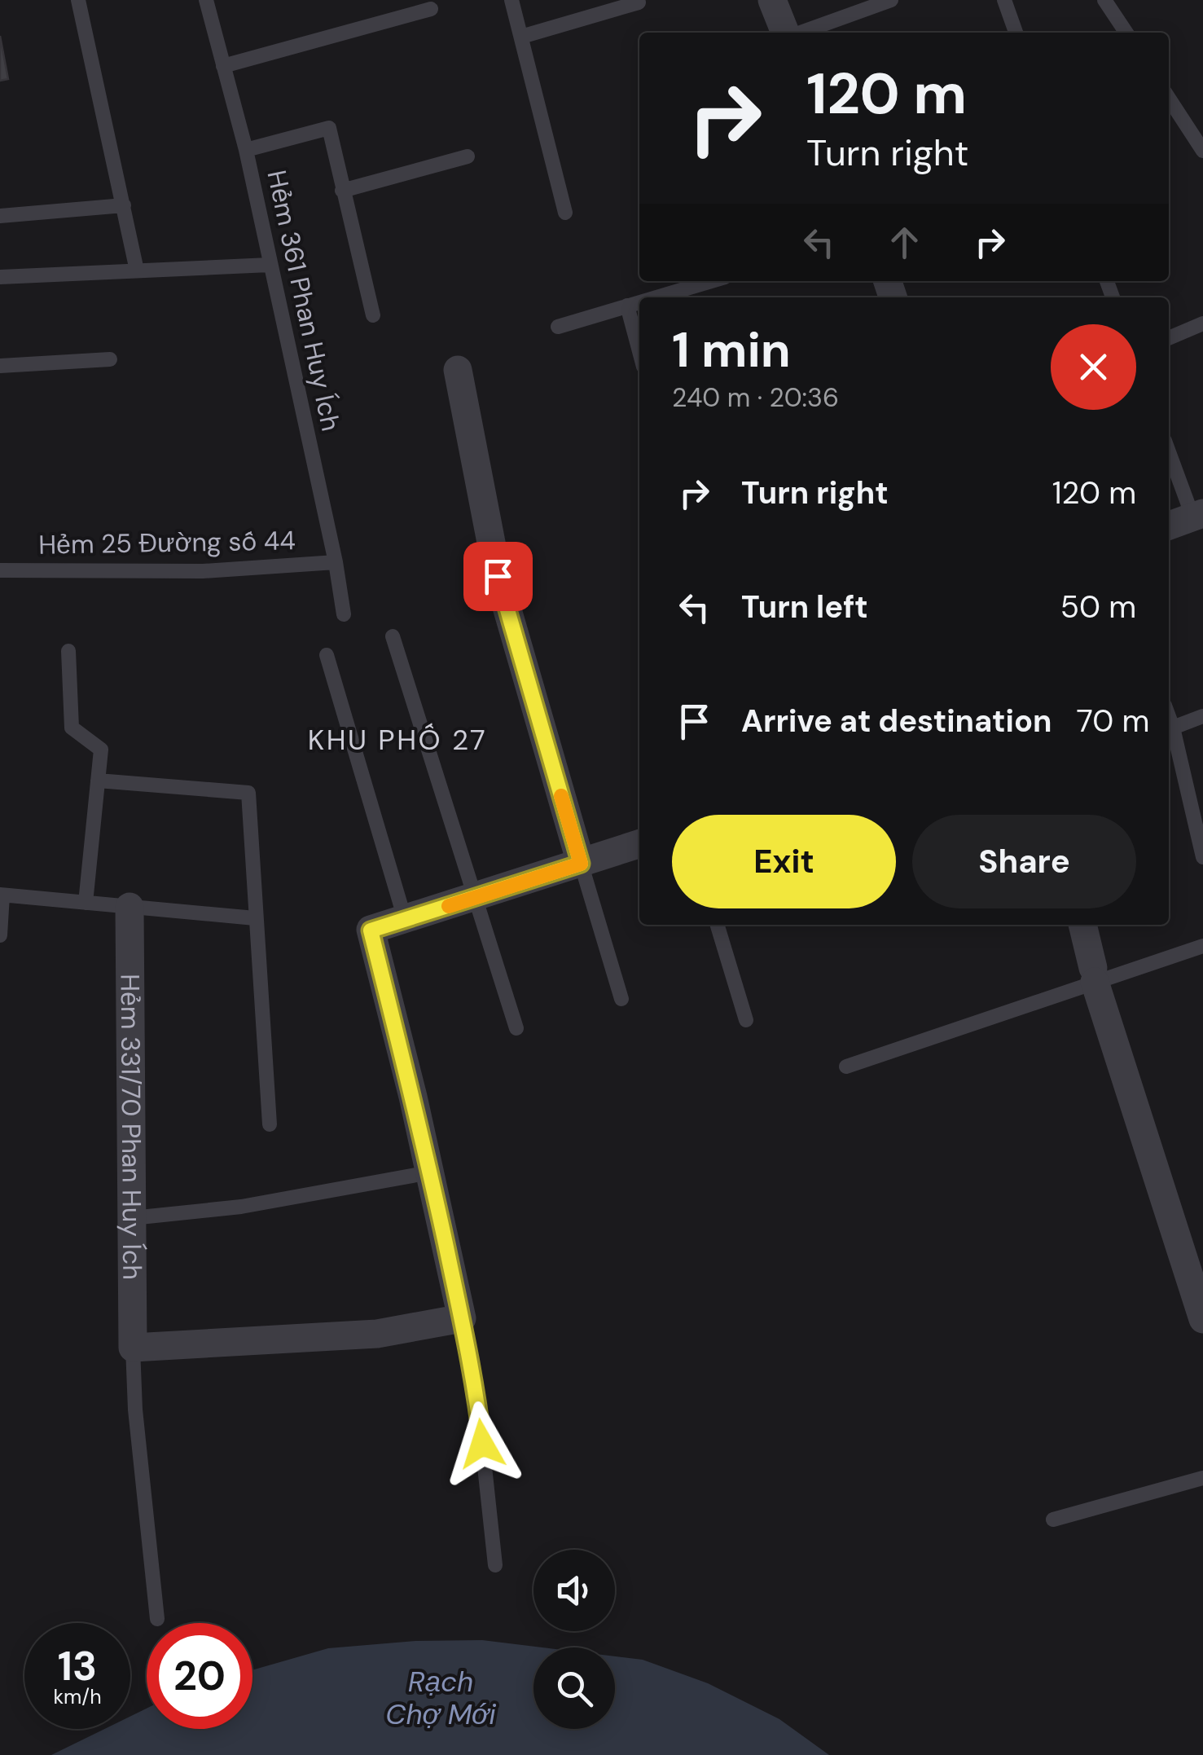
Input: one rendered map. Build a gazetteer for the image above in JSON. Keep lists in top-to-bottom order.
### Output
{
  "streets": {
    "street": ["Hẻm 331/70 Phan Huy Ích"],
    "lane": ["Hẻm 361 Phan Huy Ích", "Hẻm 25 Đường số 44"]
  },
  "crossings": [
    ["Hẻm 361 Phan Huy Ích", "Hẻm 25 Đường số 44"]
  ],
  "districts": ["KHU PHỐ 27"],
  "water": ["Rạch Chợ Mới"],
  "page": {
    "turn": ["120 m", "Turn right"],
    "heading": ["1 min", "240 m · 20:36"],
    "list": [
      {
        "name": "Turn right",
        "value": "120 m"
      },
      {
        "name": "Turn left",
        "value": "50 m"
      },
      {
        "name": "Arrive at destination",
        "value": "70 m"
      }
    ],
    "buttons": ["Exit", "Share"],
    "speed": "13 km/h",
    "limit": "20"
  }
}
